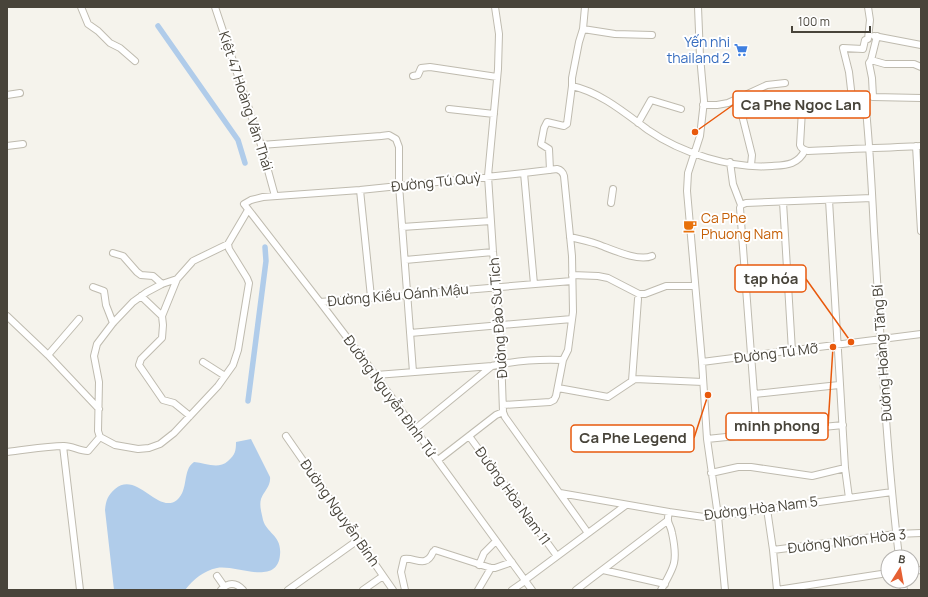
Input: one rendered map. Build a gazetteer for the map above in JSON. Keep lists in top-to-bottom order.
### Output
{
  "streets": {
    "street": [
      "Kiệt 47 Hoàng Văn Thái",
      "Đường Tú Quỳ",
      "Đường Kiều Oánh Mậu",
      "Đường Đào Sư Tích",
      "Đường Tú Mỡ",
      "Đường Hoàng Tăng Bí",
      "Đường Nguyễn Đình Tứ",
      "Đường Hòa Nam 11",
      "Đường Hòa Nam 5",
      "Đường Nguyễn Bính",
      "Đường Nhơn Hòa 3"
    ]
  },
  "crossings": [
    ["Kiệt 47 Hoàng Văn Thái", "Đường Tú Quỳ"],
    ["Đường Tú Quỳ", "Đường Đào Sư Tích"],
    ["Đường Tú Quỳ", "Đường Nguyễn Đình Tứ"],
    ["Đường Kiều Oánh Mậu", "Đường Đào Sư Tích"],
    ["Đường Kiều Oánh Mậu", "Đường Nguyễn Đình Tứ"],
    ["Đường Tú Mỡ", "Đường Hoàng Tăng Bí"],
    ["Đường Hoàng Tăng Bí", "Đường Hòa Nam 5"],
    ["Đường Hoàng Tăng Bí", "Đường Nhơn Hòa 3"]
  ],
  "places": {
    "supermarket": ["Yến nhi thailand 2"],
    "other": [
      "Ca Phe Ngoc Lan",
      "tạp hóa",
      "minh phong",
      "Ca Phe Legend"
    ],
    "cafe": ["Ca Phe Phuong Nam"]
  },
  "scale_bar": "100 m",
  "north": "top"
}
